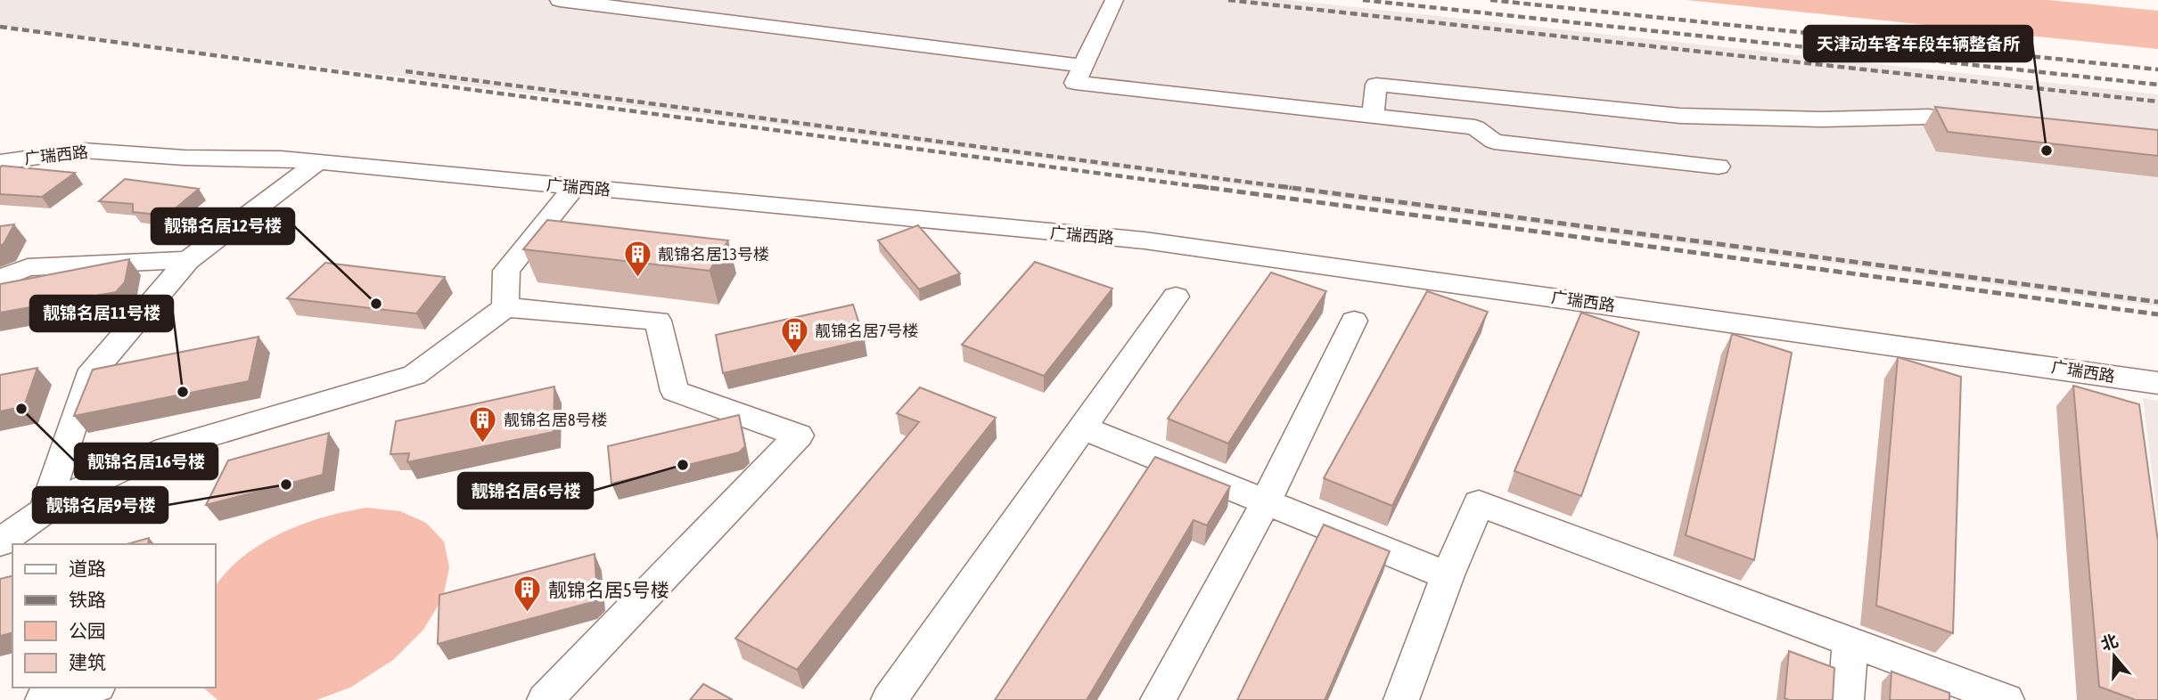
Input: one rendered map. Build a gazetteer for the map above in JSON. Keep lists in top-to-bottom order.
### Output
{
  "streets": {
    "street": ["广瑞西路"]
  },
  "places": {
    "other": [
      "天津动车客车段车辆整备所",
      "靓锦名居12号楼",
      "靓锦名居11号楼",
      "靓锦名居16号楼",
      "靓锦名居6号楼",
      "靓锦名居9号楼"
    ],
    "building": [
      "靓锦名居13号楼",
      "靓锦名居7号楼",
      "靓锦名居8号楼",
      "靓锦名居5号楼"
    ]
  },
  "legend": [
    "道路",
    "铁路",
    "公园",
    "建筑"
  ],
  "north": "top"
}
